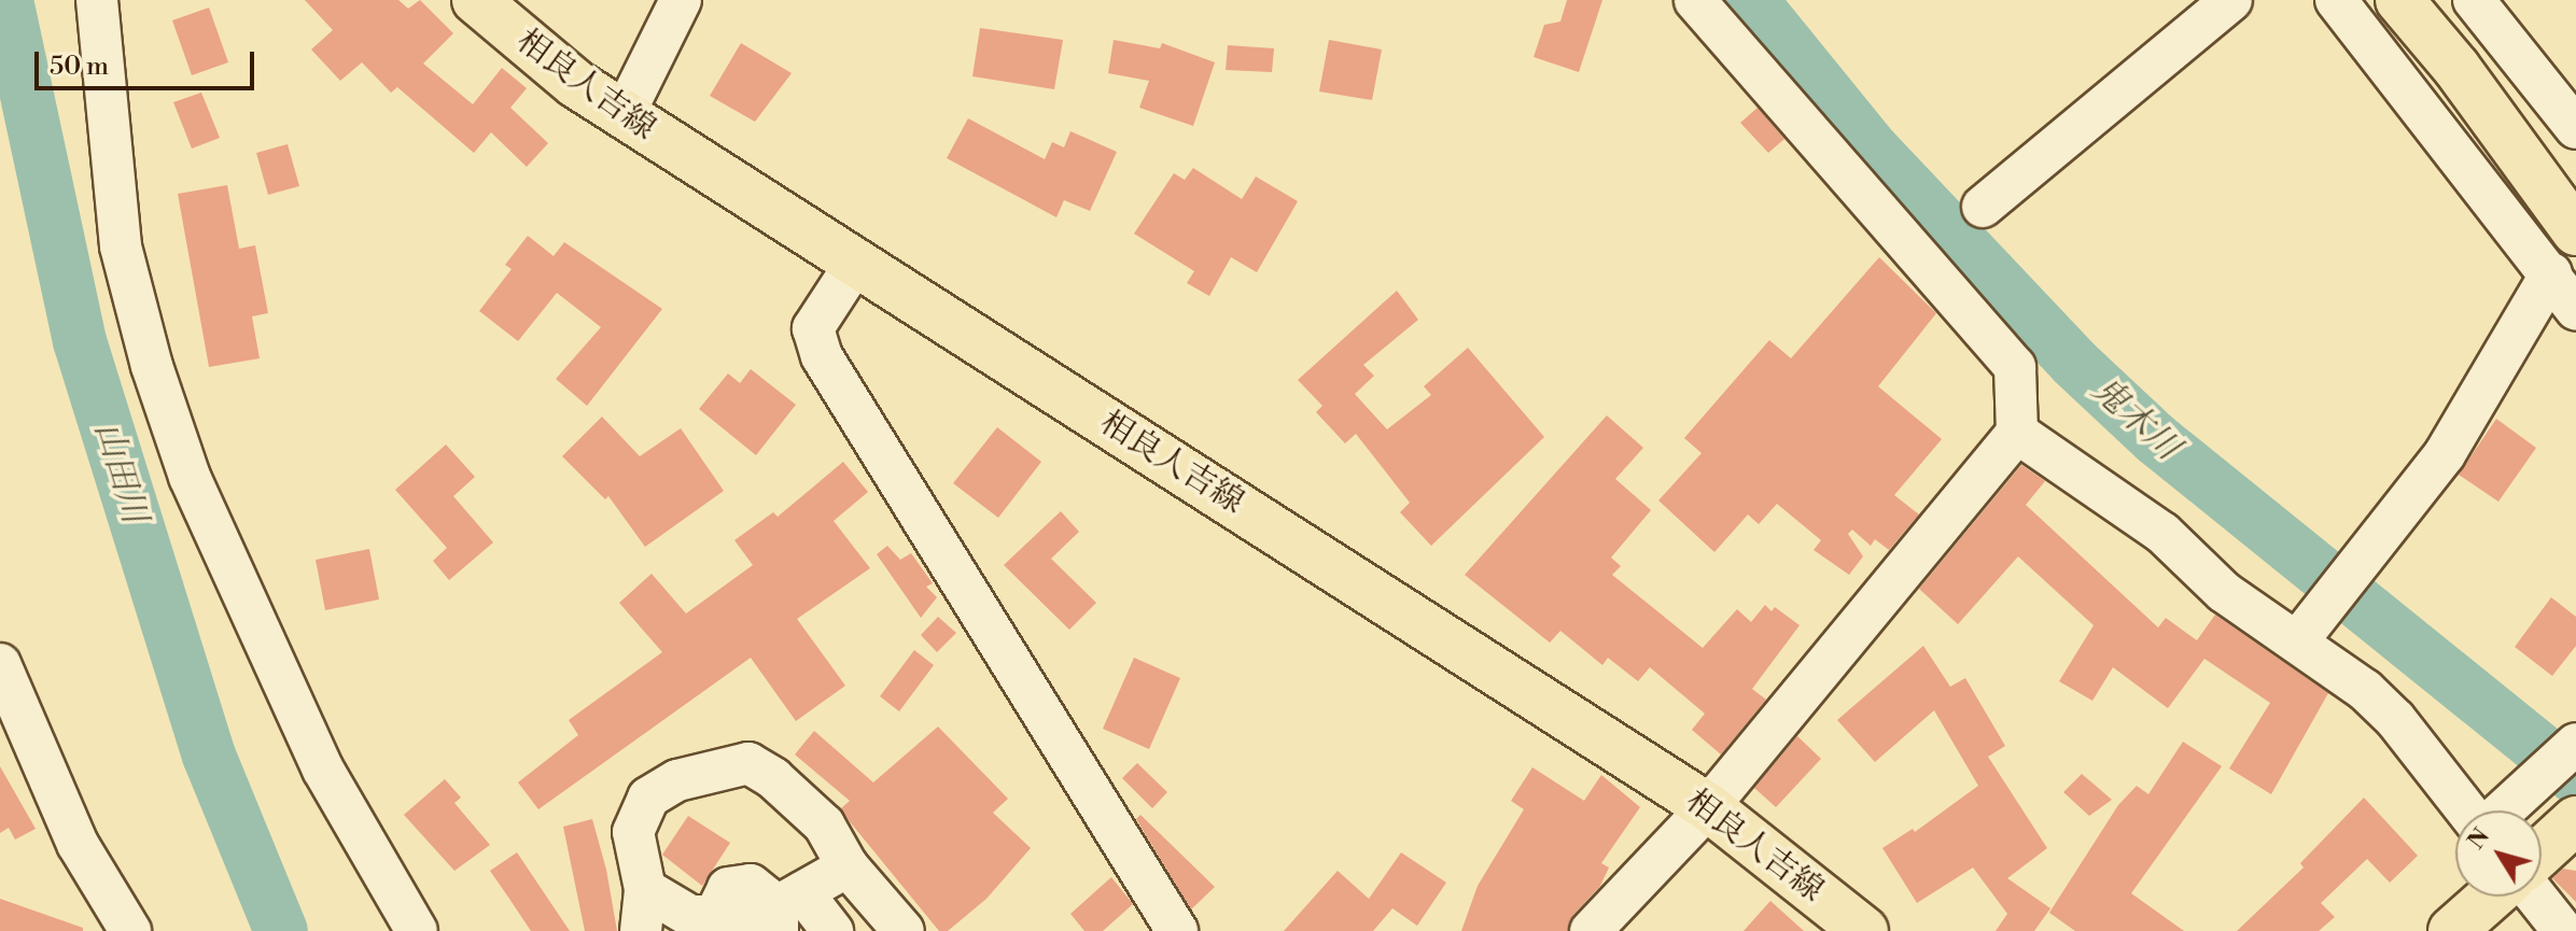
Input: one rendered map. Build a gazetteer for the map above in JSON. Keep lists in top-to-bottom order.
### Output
{
  "streets": {
    "main road": ["相良人吉線"]
  },
  "water": ["鬼木川", "山田川"],
  "scale_bar": "50 m",
  "north": "top left"
}
